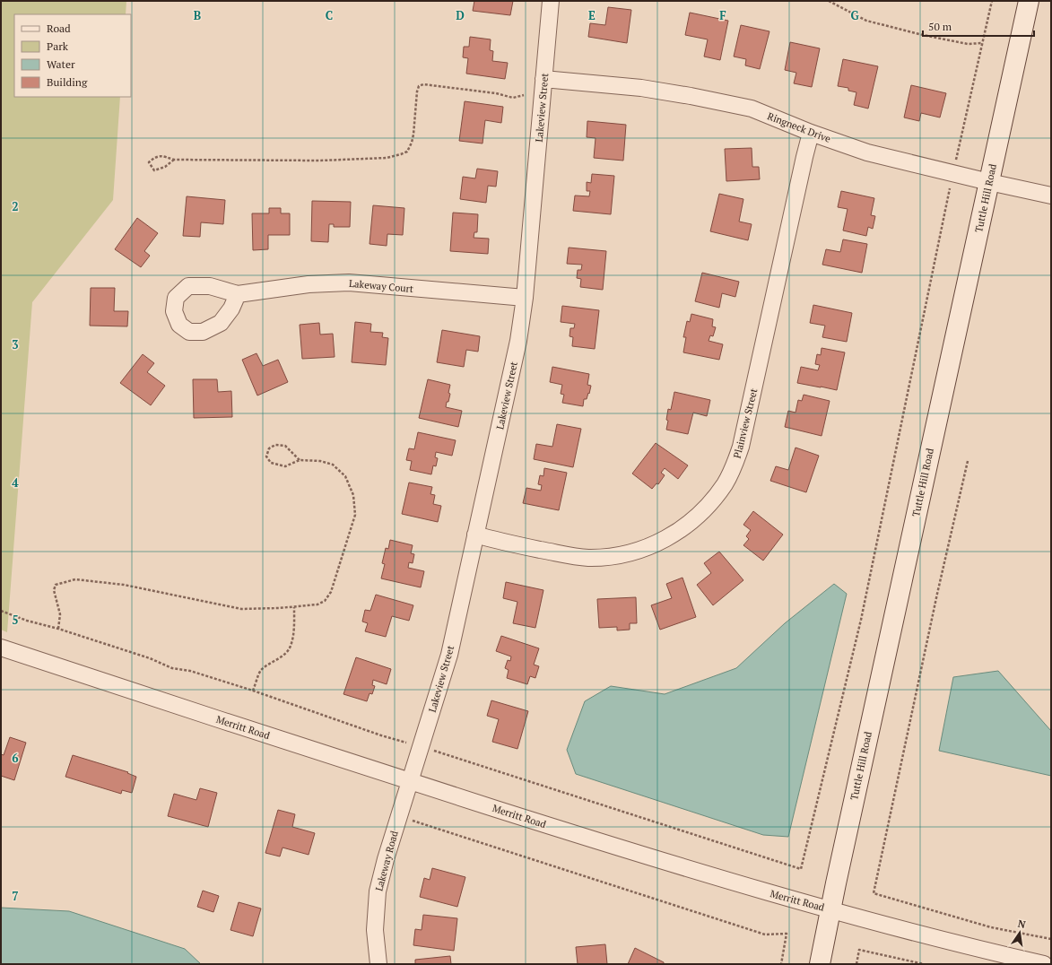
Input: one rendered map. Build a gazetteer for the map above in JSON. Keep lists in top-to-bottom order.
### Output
{
  "streets": {
    "main road": ["Tuttle Hill Road"],
    "street": [
      "Lakeview Street",
      "Ringneck Drive",
      "Lakeway Court",
      "Plainview Street",
      "Merritt Road",
      "Lakeway Road"
    ]
  },
  "crossings": [
    ["Lakeview Street", "Ringneck Drive"],
    ["Lakeview Street", "Lakeway Court"],
    ["Lakeview Street", "Plainview Street"],
    ["Lakeview Street", "Merritt Road"],
    ["Lakeview Street", "Lakeway Road"],
    ["Ringneck Drive", "Tuttle Hill Road"],
    ["Ringneck Drive", "Plainview Street"],
    ["Tuttle Hill Road", "Merritt Road"],
    ["Merritt Road", "Lakeway Road"]
  ],
  "legend": [
    "Road",
    "Park",
    "Water",
    "Building"
  ],
  "scale_bar": "50 m",
  "north": "top",
  "grid": {
    "columns": [
      "B",
      "C",
      "D",
      "E",
      "F",
      "G"
    ],
    "rows": [
      "2",
      "3",
      "4",
      "5",
      "6",
      "7"
    ]
  }
}
